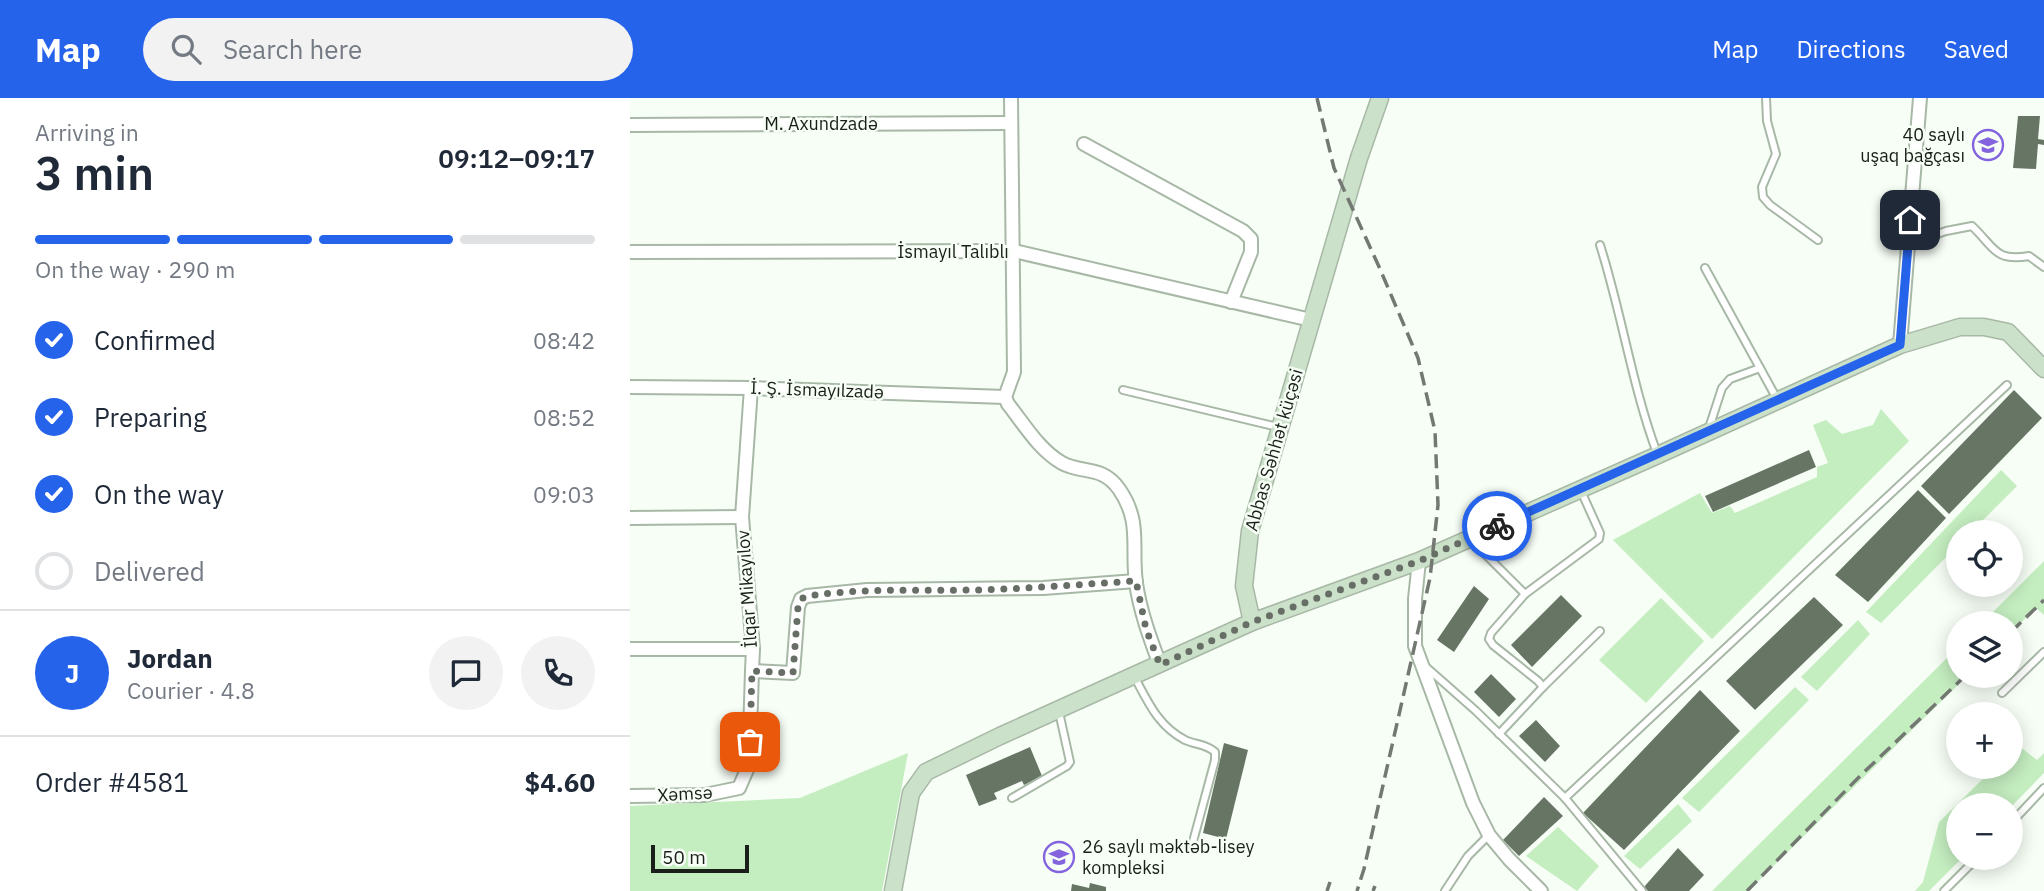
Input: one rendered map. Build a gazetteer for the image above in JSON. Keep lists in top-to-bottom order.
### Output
{
  "streets": {
    "main road": ["Abbas Səhhət küçəsi"],
    "street": [
      "M. Axundzadə",
      "İsmayıl Talıblı",
      "İ. Ş. İsmayılzadə",
      "İlqar Mikayılov",
      "Xəmsə"
    ]
  },
  "crossings": [
    ["İsmayıl Talıblı", "Abbas Səhhət küçəsi"],
    ["İ. Ş. İsmayılzadə", "İlqar Mikayılov"],
    ["İlqar Mikayılov", "Xəmsə"]
  ],
  "places": {
    "school or university": ["40 saylı uşaq bağçası", "26 saylı məktəb-lisey kompleksi"]
  },
  "scale_bar": "50 m",
  "page": {
    "header": "Map",
    "search": "Search here",
    "nav": ["Map", "Directions", "Saved"],
    "heading": ["3 min", "Arriving in", "09:12–09:17"],
    "panel": [
      "Jordan",
      "Courier · 4.8",
      "Order #4581",
      "$4.60"
    ],
    "bar": "On the way · 290 m",
    "list": [
      ["Confirmed", "08:42"],
      ["Preparing", "08:52"],
      ["On the way", "09:03"],
      "Delivered"
    ],
    "map_buttons": ["+", "−"],
    "round": "J",
    "scale": "50 m"
  }
}
